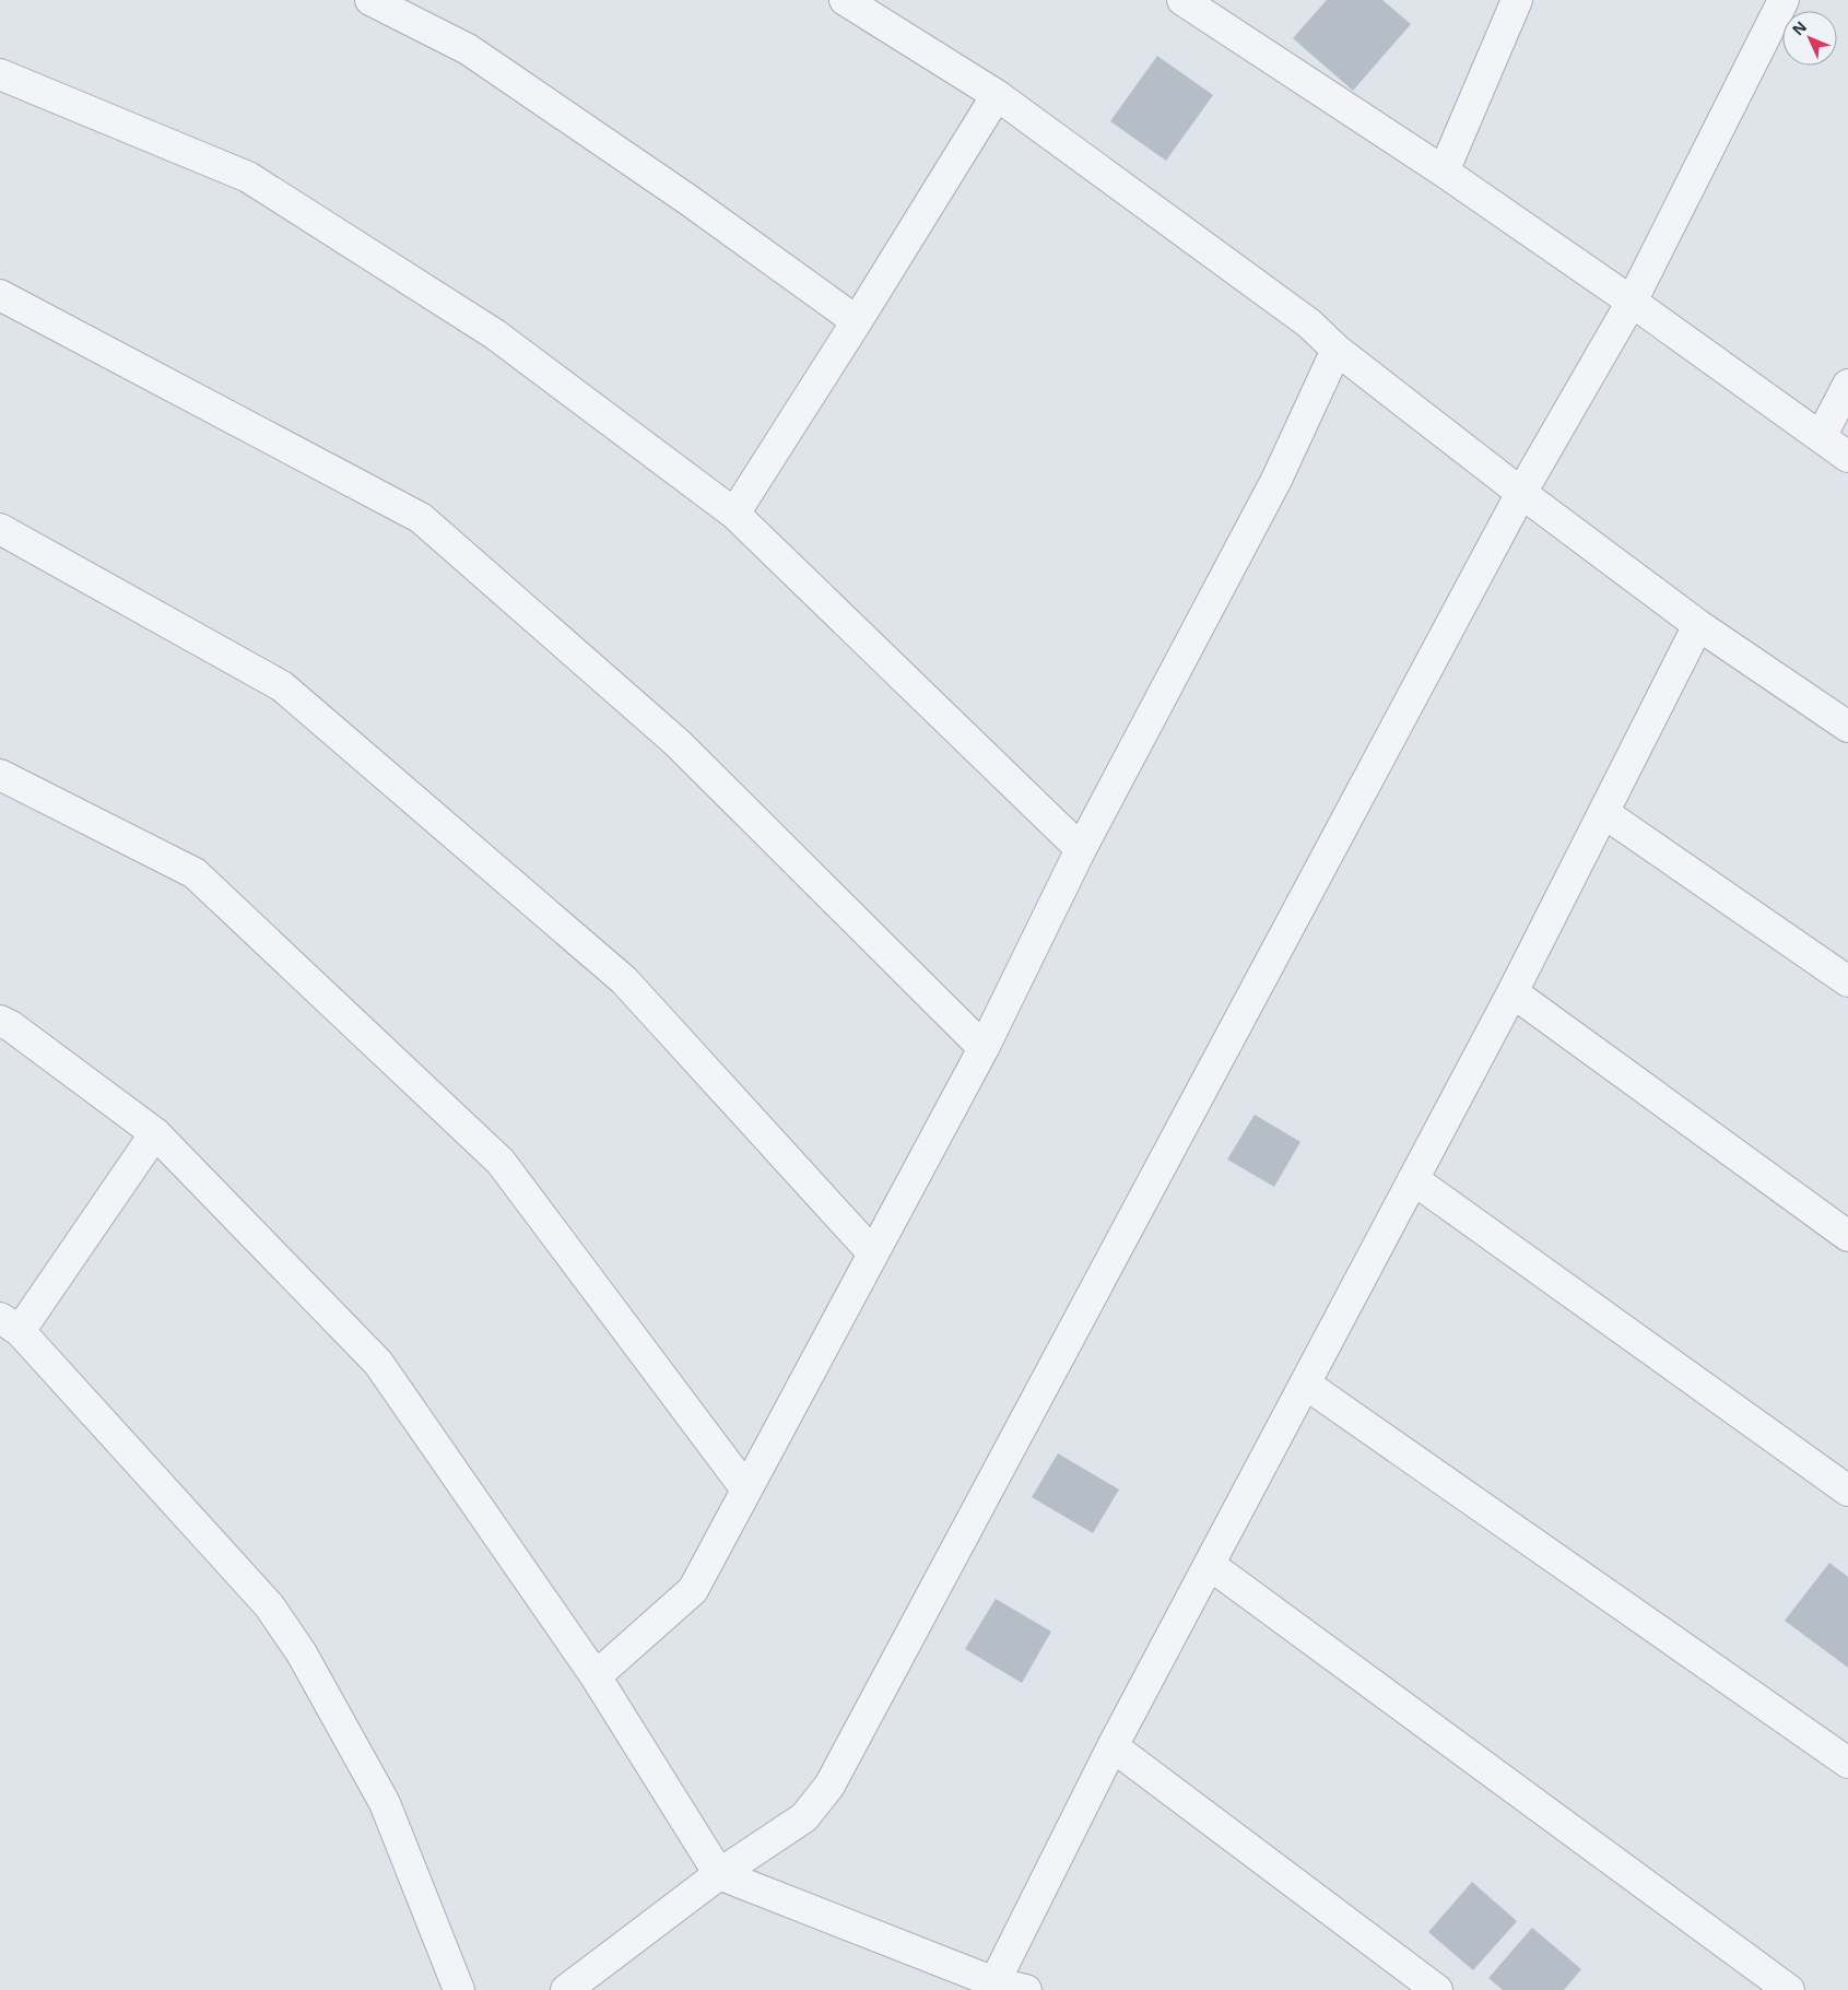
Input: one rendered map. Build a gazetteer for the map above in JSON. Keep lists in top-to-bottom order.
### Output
{
  "north": "top left"
}
